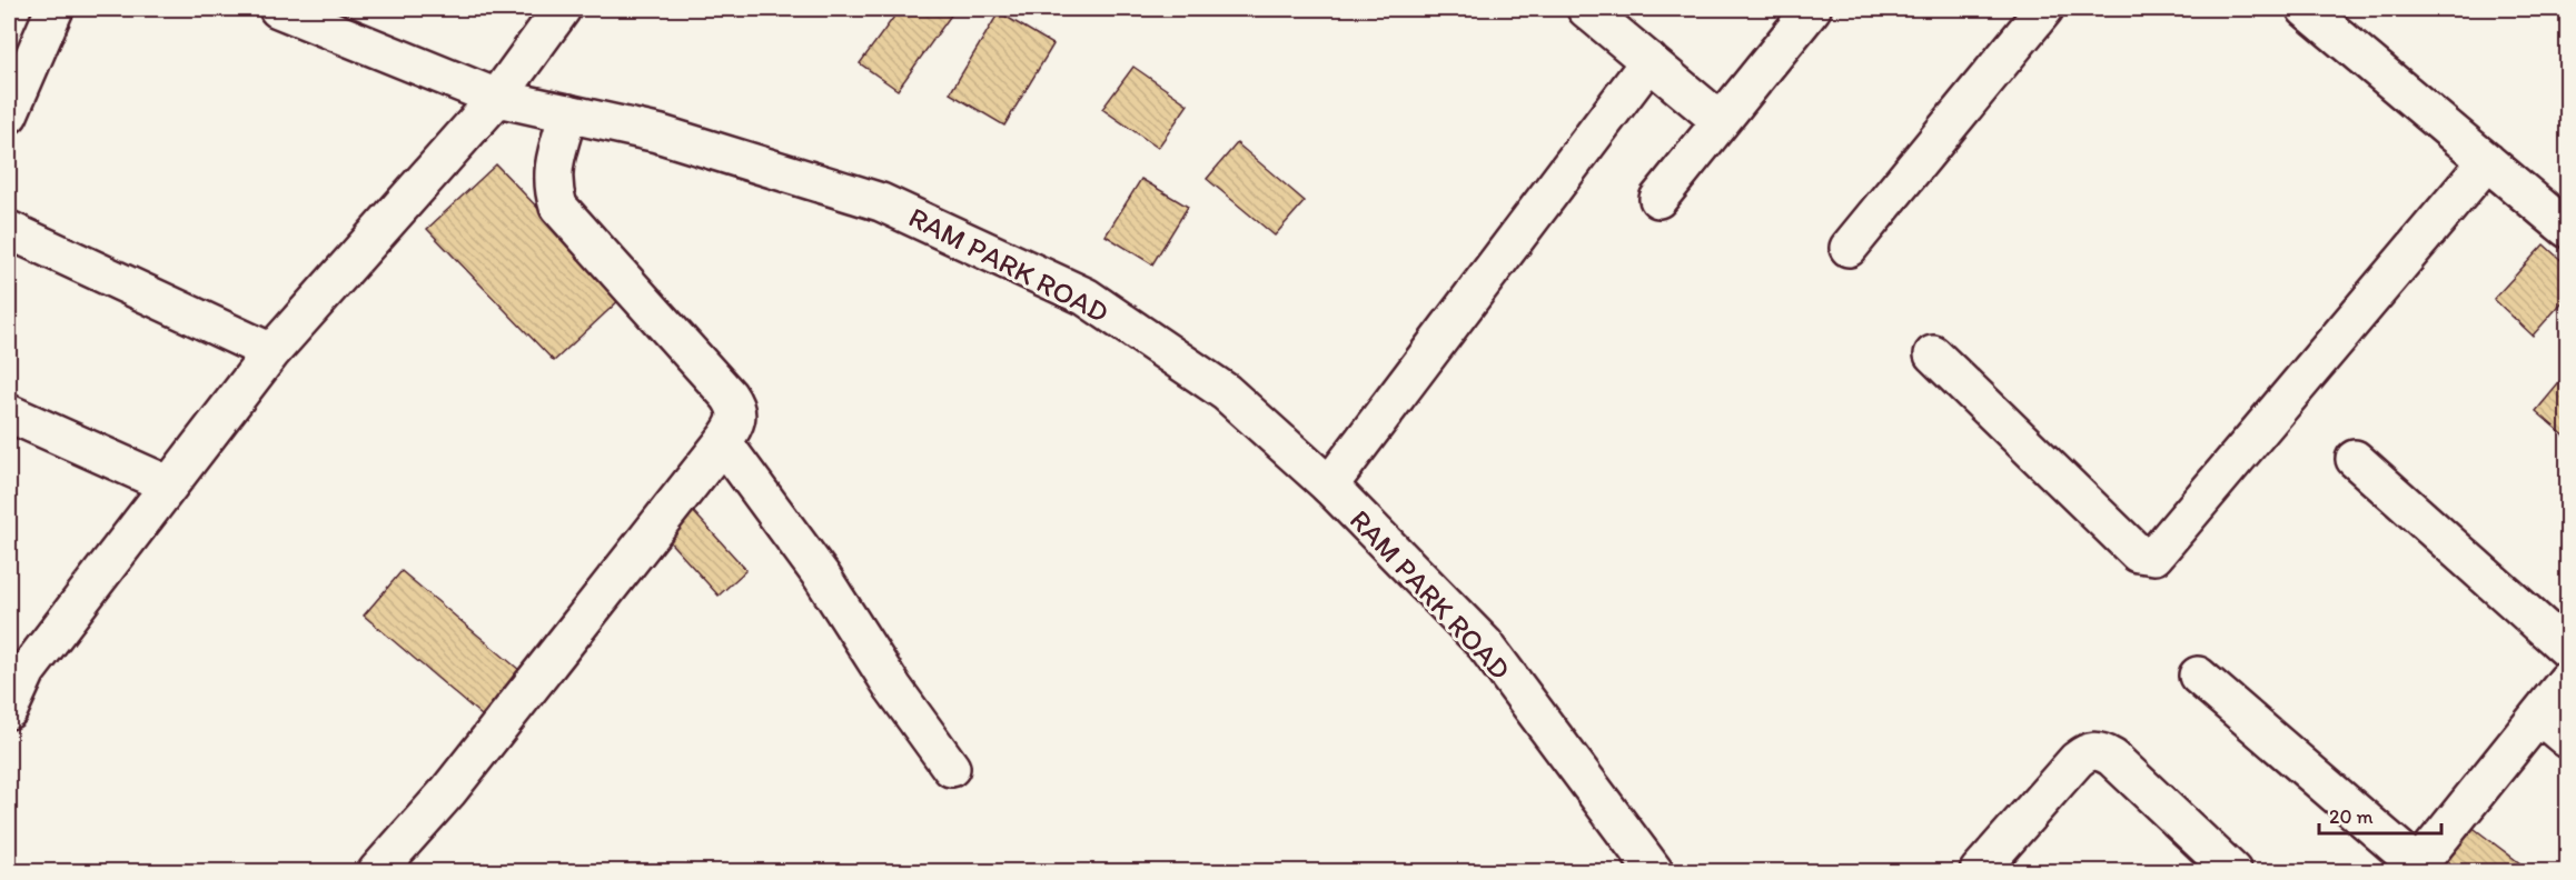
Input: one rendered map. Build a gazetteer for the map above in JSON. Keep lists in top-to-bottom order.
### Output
{
  "streets": {
    "street": ["RAM PARK ROAD"]
  },
  "scale_bar": "20 m"
}
